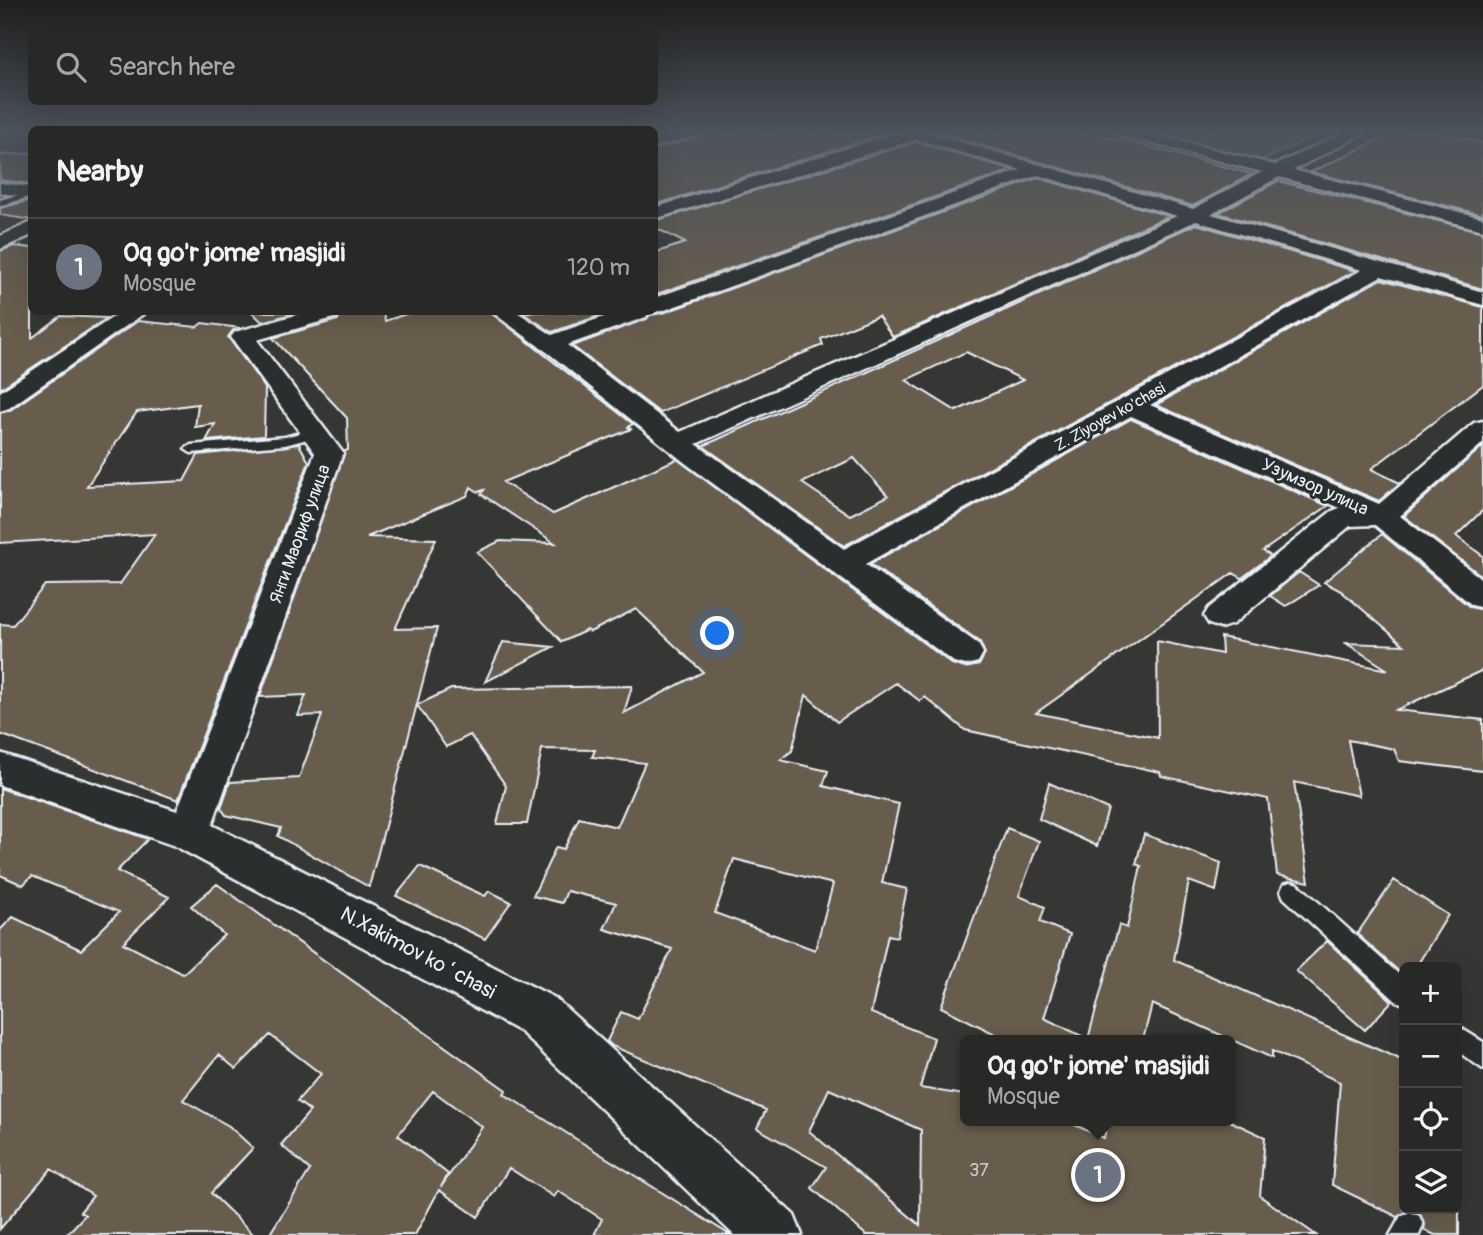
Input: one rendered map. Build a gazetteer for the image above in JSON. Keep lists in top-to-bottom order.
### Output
{
  "streets": {
    "street": [
      "Z. Ziyoyev ko'chasi",
      "Узумзор улица",
      "Янги Маориф улица",
      "N.Xakimov koʻchasi"
    ]
  },
  "crossings": [
    ["Z. Ziyoyev ko'chasi", "Узумзор улица"],
    ["Янги Маориф улица", "N.Xakimov koʻchasi"]
  ],
  "house_numbers": ["37"],
  "page": {
    "search": "Search here",
    "heading": "Nearby",
    "list": [
      {
        "mark": "1",
        "name": "Oq go'r jome' masjidi",
        "note": "Mosque",
        "value": "120 m"
      }
    ],
    "map_buttons": ["+", "−"],
    "popup": ["Oq go'r jome' masjidi", "Mosque"],
    "pins": "1"
  }
}
